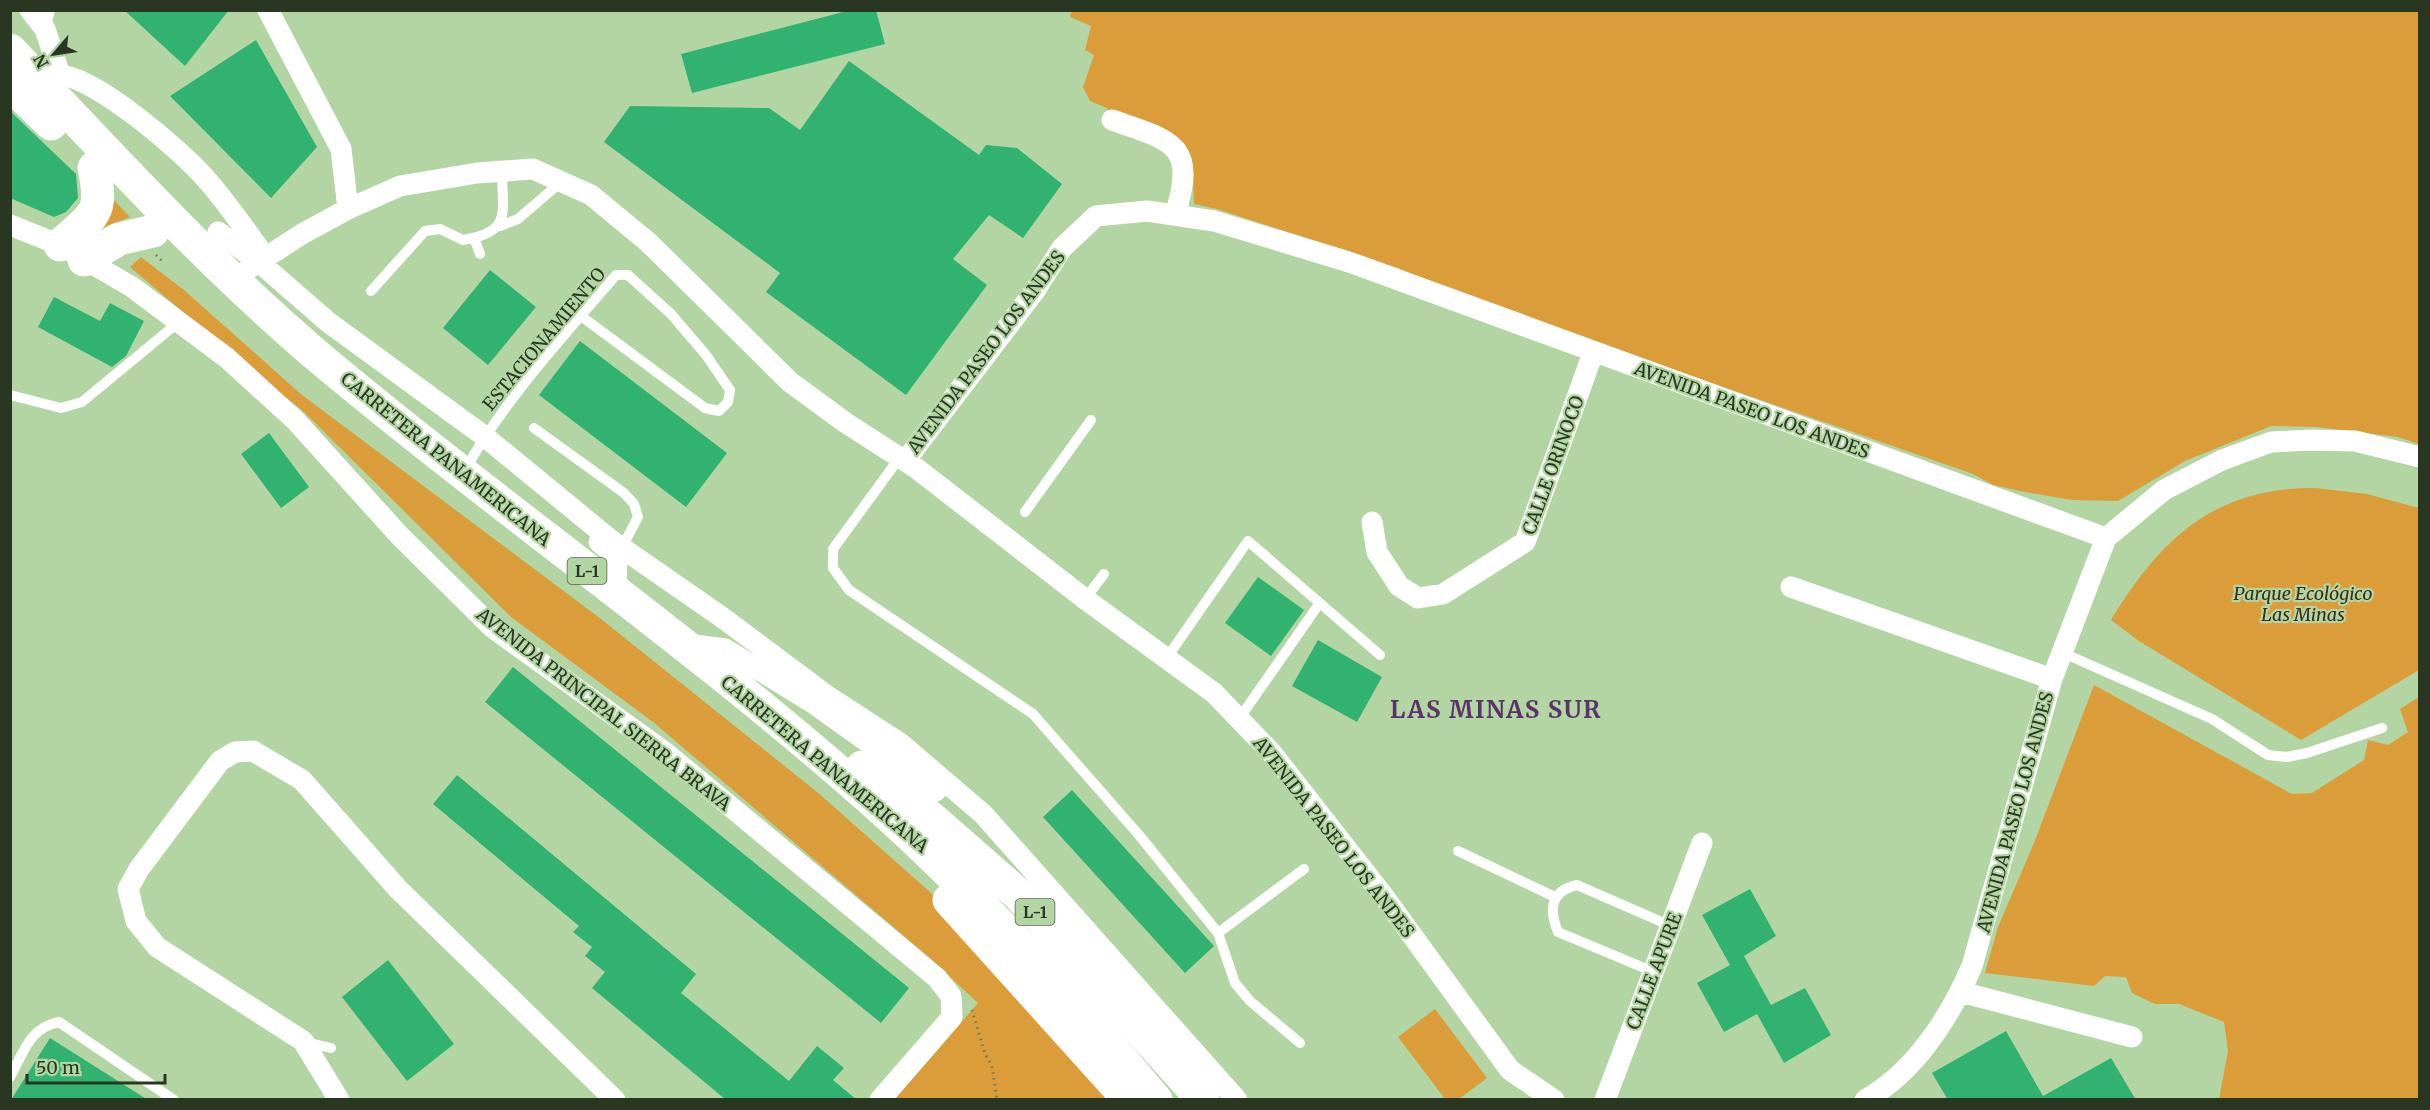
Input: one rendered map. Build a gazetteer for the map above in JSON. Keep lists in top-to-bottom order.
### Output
{
  "streets": {
    "main road": ["CARRETERA PANAMERICANA", "L-1"],
    "street": [
      "AVENIDA PASEO LOS ANDES",
      "CALLE ORINOCO",
      "AVENIDA PRINCIPAL SIERRA BRAVA",
      "CALLE APURE"
    ],
    "lane": ["ESTACIONAMIENTO"]
  },
  "crossings": [
    ["ESTACIONAMIENTO", "CARRETERA PANAMERICANA"],
    ["AVENIDA PASEO LOS ANDES", "CALLE ORINOCO"],
    ["CARRETERA PANAMERICANA", "L-1"]
  ],
  "districts": ["LAS MINAS SUR"],
  "parks": ["Parque Ecológico Las Minas"],
  "scale_bar": "50 m",
  "north": "bottom left"
}
